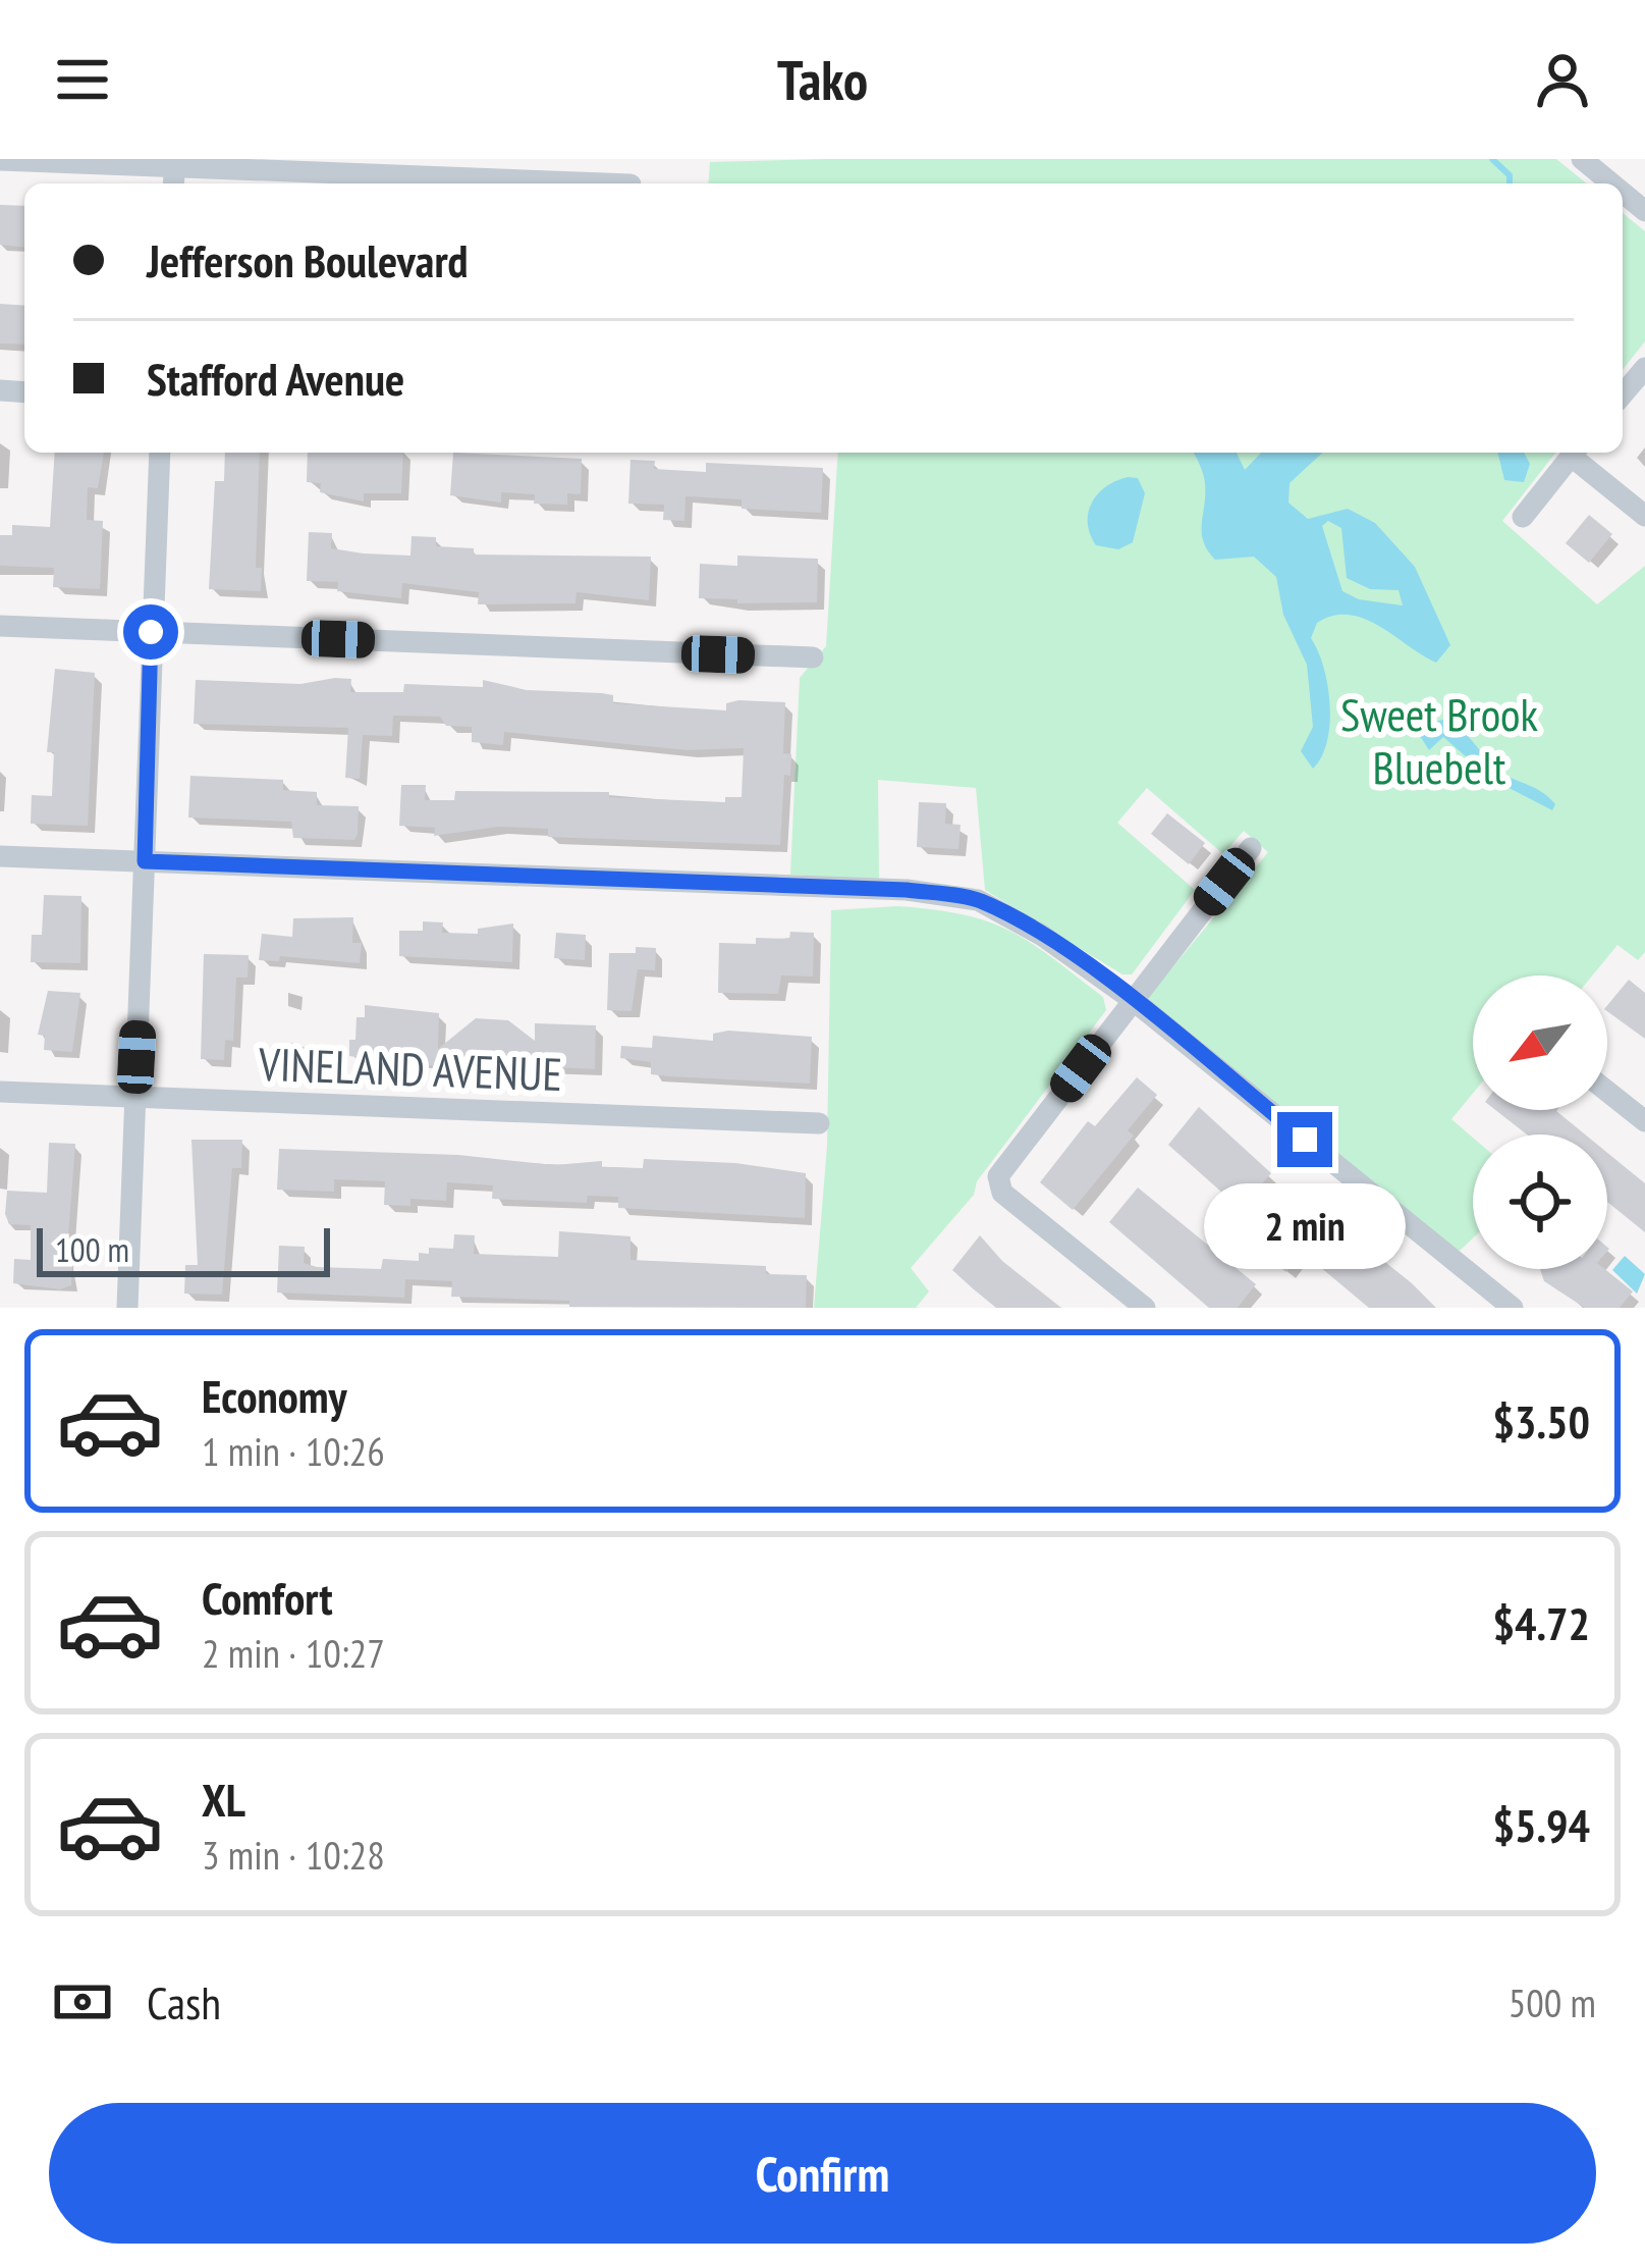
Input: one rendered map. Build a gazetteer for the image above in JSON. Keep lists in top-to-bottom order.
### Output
{
  "streets": {
    "street": ["VINELAND AVENUE"]
  },
  "parks": ["Sweet Brook Bluebelt"],
  "scale_bar": "100 m",
  "north": "bottom left",
  "page": {
    "header": "Tako",
    "banner": ["Jefferson Boulevard", "Stafford Avenue"],
    "bubble": "2 min",
    "scale": "100 m",
    "list": [
      {
        "name": "Economy",
        "note": "1 min · 10:26",
        "value": "$3.50"
      },
      {
        "name": "Comfort",
        "note": "2 min · 10:27",
        "value": "$4.72"
      },
      {
        "name": "XL",
        "note": "3 min · 10:28",
        "value": "$5.94"
      }
    ],
    "pay": ["Cash", "500 m"],
    "buttons": "Confirm"
  }
}
